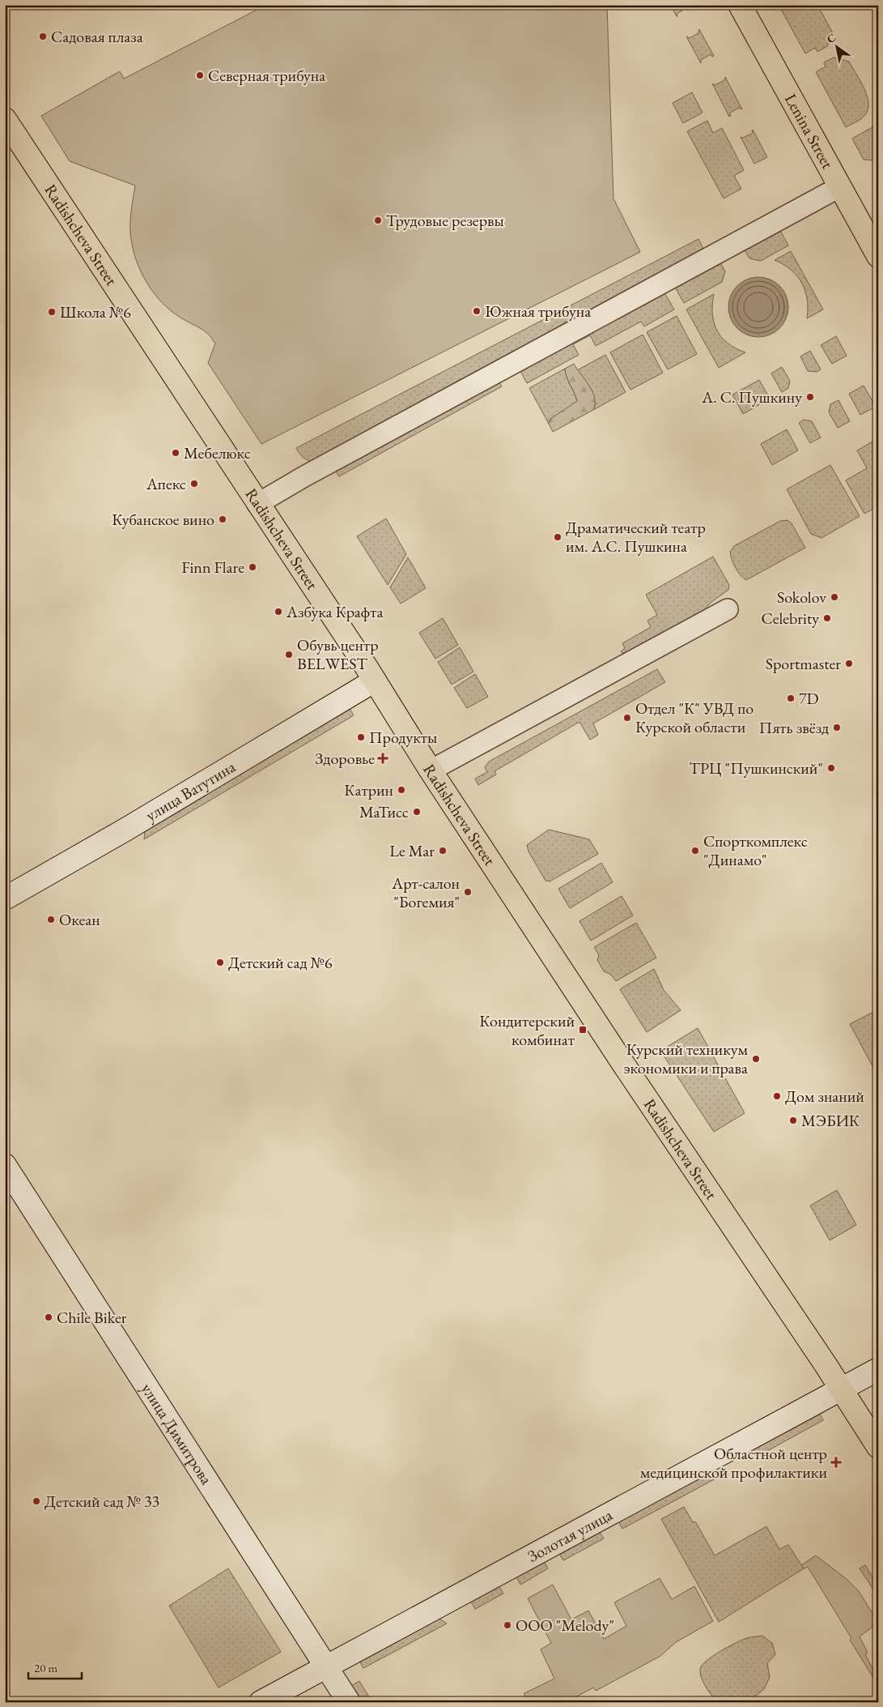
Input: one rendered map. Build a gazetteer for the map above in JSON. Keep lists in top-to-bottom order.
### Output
{
  "streets": {
    "main road": ["Lenina Street", "Radishcheva Street"],
    "street": ["улица Ватутина", "улица Димитрова", "Золотая улица"]
  },
  "crossings": [
    ["Radishcheva Street", "улица Ватутина"],
    ["Radishcheva Street", "Золотая улица"],
    ["улица Димитрова", "Золотая улица"]
  ],
  "places": {
    "other": [
      "Садовая плаза",
      "Северная трибуна",
      "Трудовые резервы",
      "Южная трибуна",
      "Школа №6",
      "А. С. Пушкину",
      "Мебелюкс",
      "Апекс",
      "Кубанское вино",
      "Драматический театр им. А.С. Пушкина",
      "Finn Flare",
      "Sokolov",
      "Азбука Крафта",
      "Celebrity",
      "Обувь центр BELWEST",
      "Sportmaster",
      "7D",
      "Отдел \"К\" УВД по Курской области",
      "Пять звёзд",
      "Продукты",
      "ТРЦ \"Пушкинский\"",
      "Катрин",
      "МаТисс",
      "Le Mar",
      "Спорткомплекс \"Динамо\"",
      "Арт-салон \"Богемия\"",
      "Океан",
      "Детский сад №6",
      "Курский техникум экономики и права",
      "Дом знаний",
      "МЭБИК",
      "Chile Biker",
      "Детский сад № 33",
      "ООО \"Melody\""
    ],
    "health": ["Здоровье", "Областной центр медицинской профилактики"],
    "transit": ["Кондитерский комбинат"]
  },
  "scale_bar": "20 m",
  "north": "top left"
}
